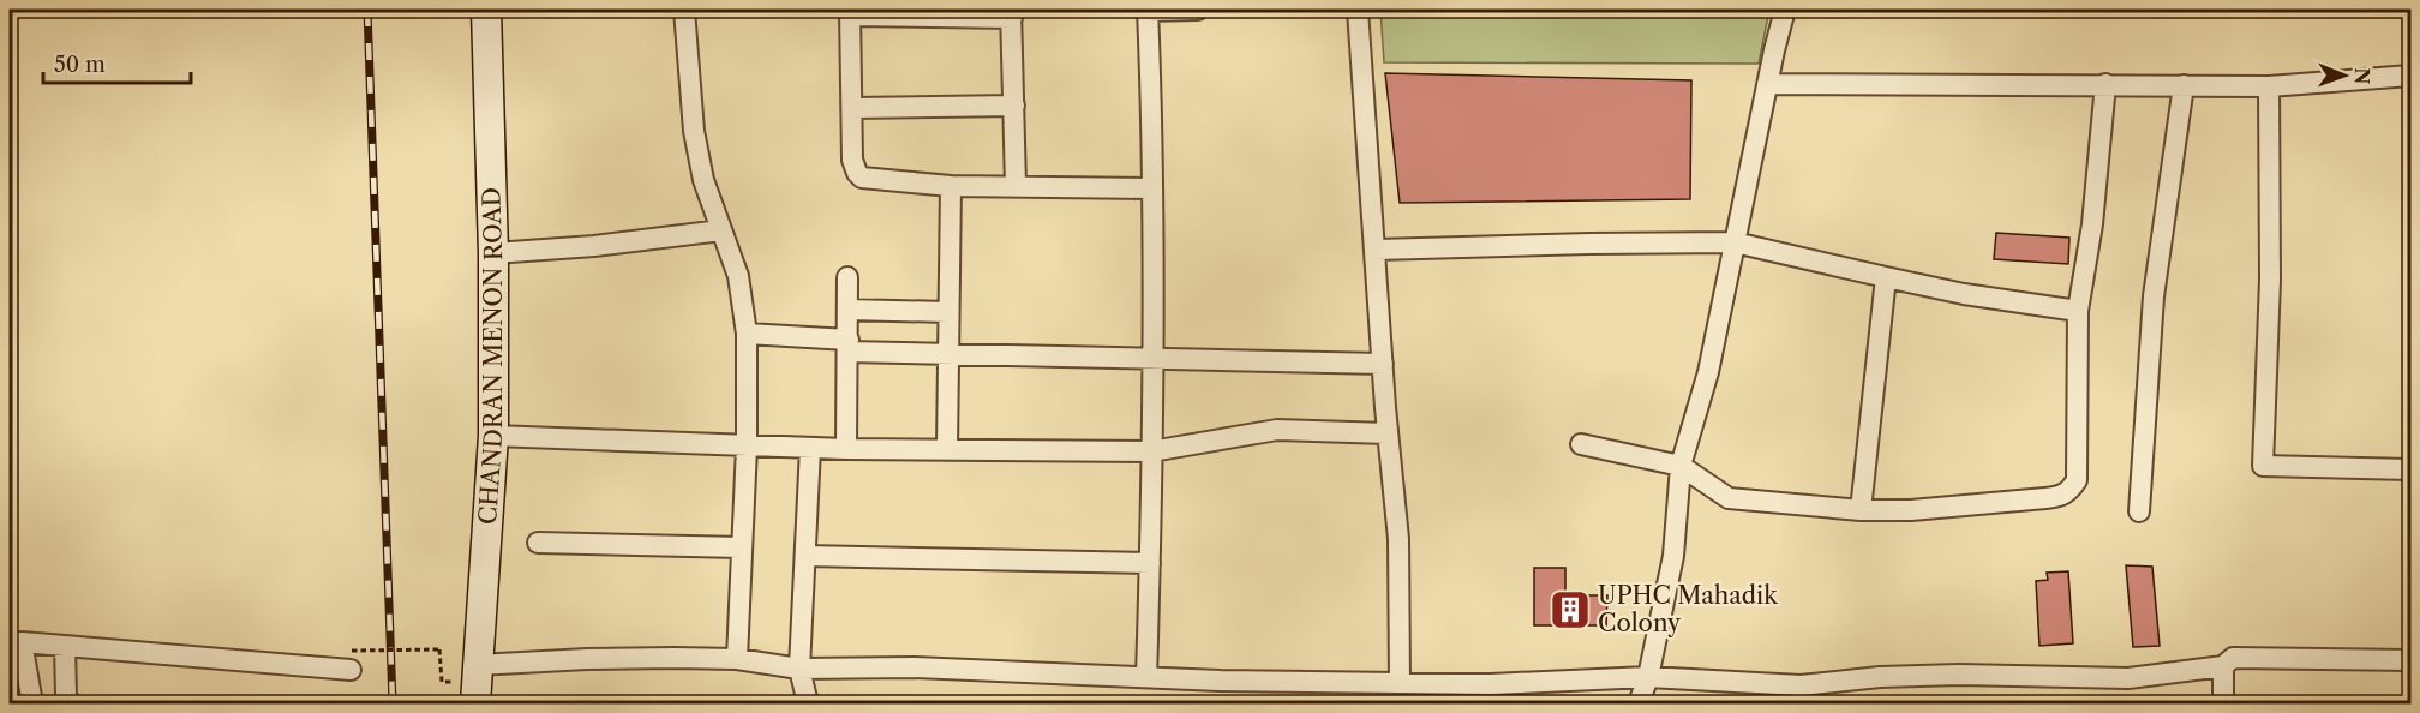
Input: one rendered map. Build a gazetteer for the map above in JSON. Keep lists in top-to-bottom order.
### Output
{
  "streets": {
    "street": ["CHANDRAN MENON ROAD"]
  },
  "places": {
    "building": ["UPHC Mahadik Colony"]
  },
  "scale_bar": "50 m",
  "north": "right"
}
